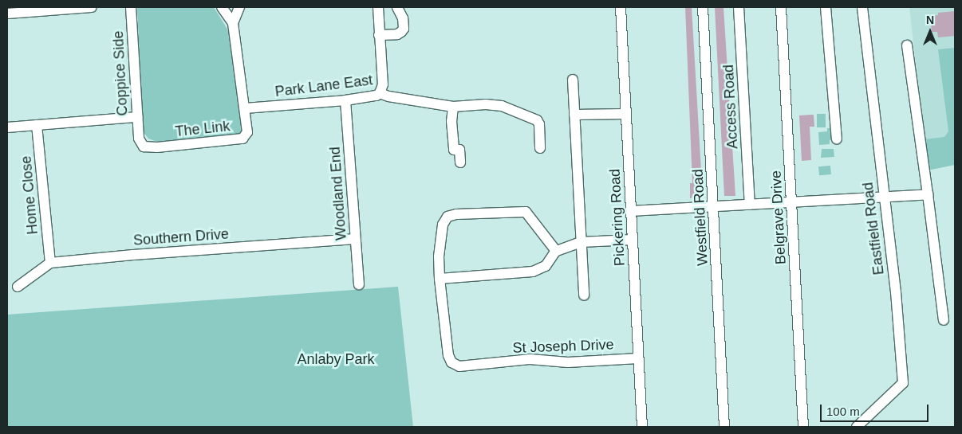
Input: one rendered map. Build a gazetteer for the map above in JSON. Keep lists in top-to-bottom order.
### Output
{
  "streets": {
    "street": [
      "Coppice Side",
      "Park Lane East",
      "Access Road",
      "The Link",
      "Woodland End",
      "Home Close",
      "Pickering Road",
      "Westfield Road",
      "Belgrave Drive",
      "Eastfield Road",
      "Southern Drive",
      "St Joseph Drive"
    ]
  },
  "crossings": [
    ["Coppice Side", "The Link"],
    ["Park Lane East", "The Link"],
    ["Park Lane East", "Woodland End"],
    ["Woodland End", "Southern Drive"],
    ["Home Close", "Southern Drive"],
    ["Pickering Road", "St Joseph Drive"]
  ],
  "parks": ["Anlaby Park"],
  "scale_bar": "100 m",
  "north": "top"
}
